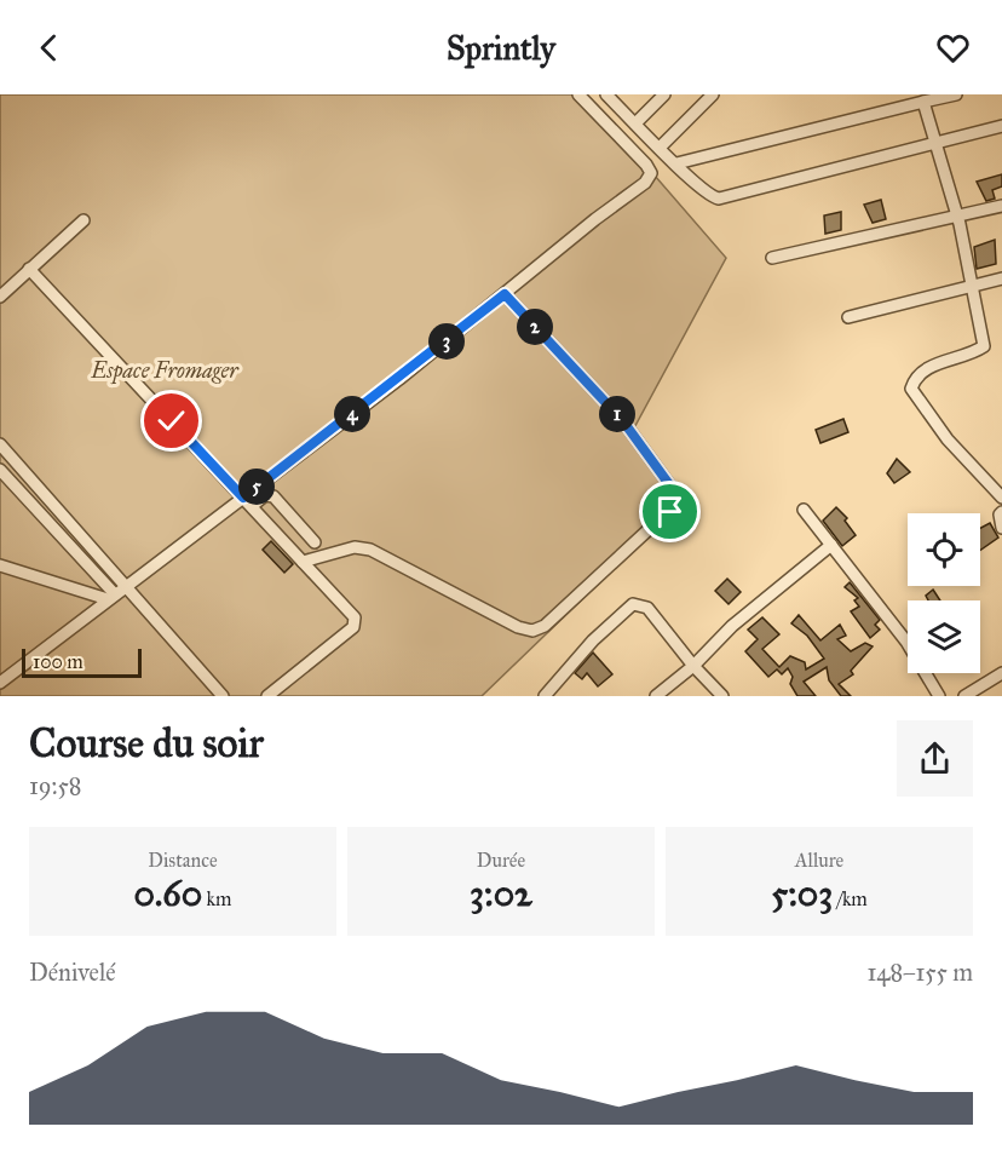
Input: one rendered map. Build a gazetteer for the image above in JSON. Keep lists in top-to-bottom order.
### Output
{
  "parks": ["Espace Fromager"],
  "scale_bar": "100 m",
  "page": {
    "header": "Sprintly",
    "pins": [
      "2",
      "3",
      "1",
      "4",
      "5"
    ],
    "scale": "100 m",
    "heading": ["Course du soir", "19:58"],
    "stats": [
      ["Distance", "0.60 km"],
      ["Durée", "3:02"],
      ["Allure", "5:03 /km"]
    ],
    "chart": ["Dénivelé", "148–155 m"]
  }
}
